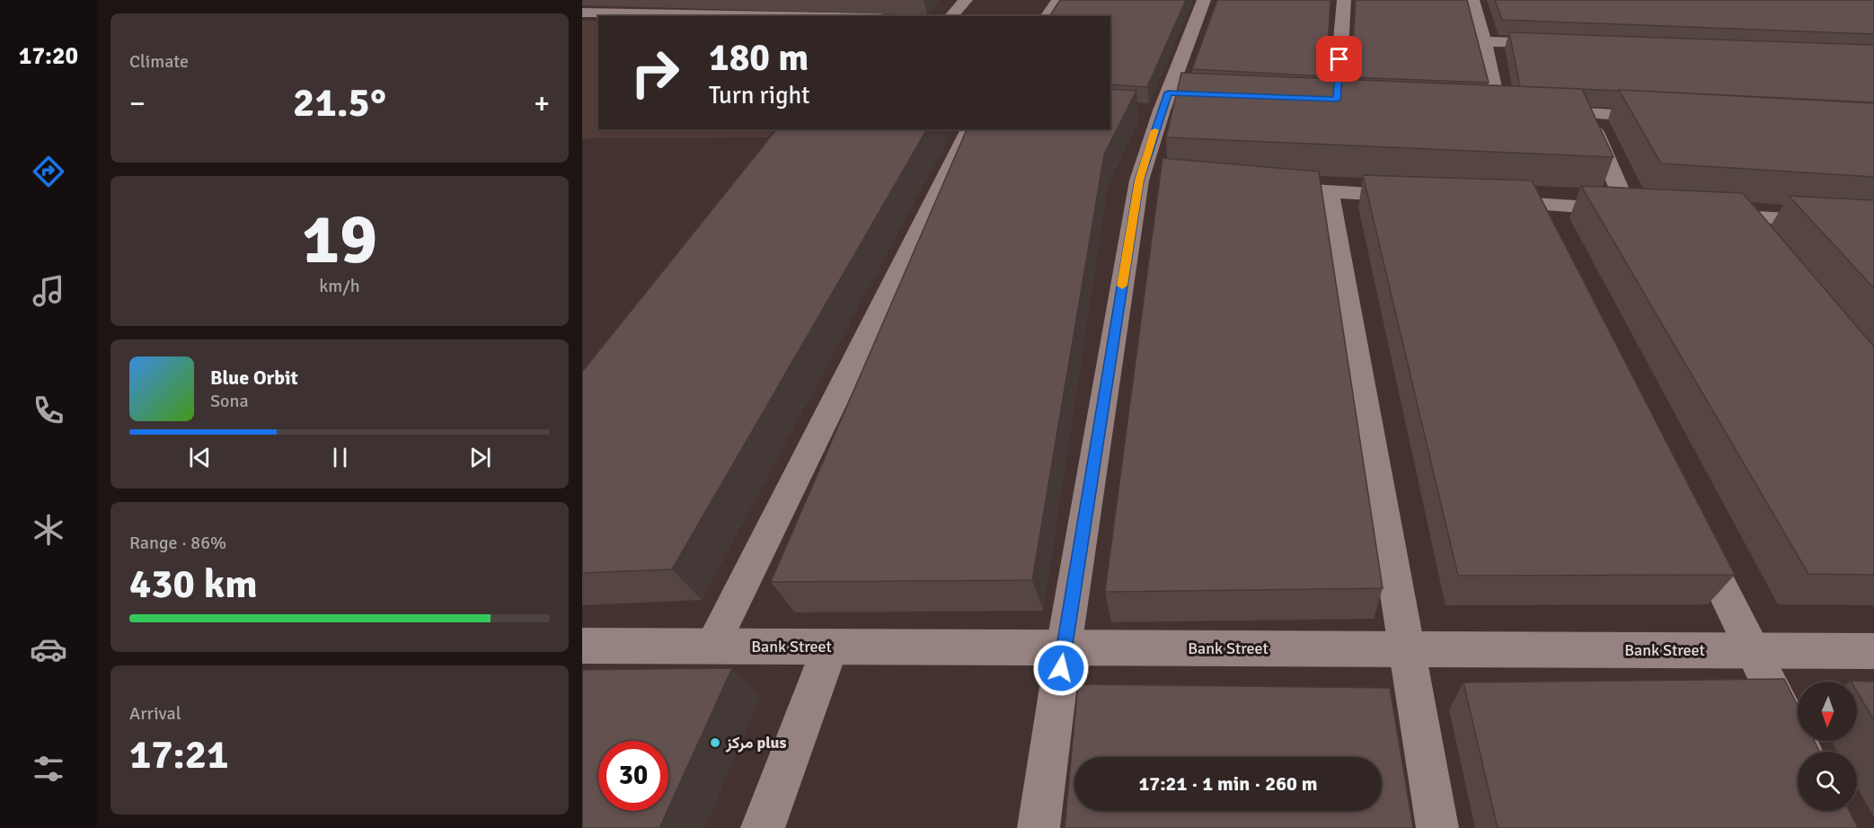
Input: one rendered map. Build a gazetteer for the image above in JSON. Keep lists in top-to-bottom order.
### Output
{
  "streets": {
    "main road": ["Bank Street"]
  },
  "places": ["مركز plus"],
  "north": "bottom",
  "page": {
    "tabs": "17:20",
    "tile": [
      "Climate",
      ["19", "km/h"],
      ["Range · 86%", "430 km"],
      ["Arrival", "17:21"]
    ],
    "turn": ["180 m", "Turn right"],
    "heat": ["−", "21.5°", "+"],
    "song": ["Blue Orbit", "Sona"],
    "limit": "30",
    "trip": "17:21 · 1 min · 260 m"
  }
}
